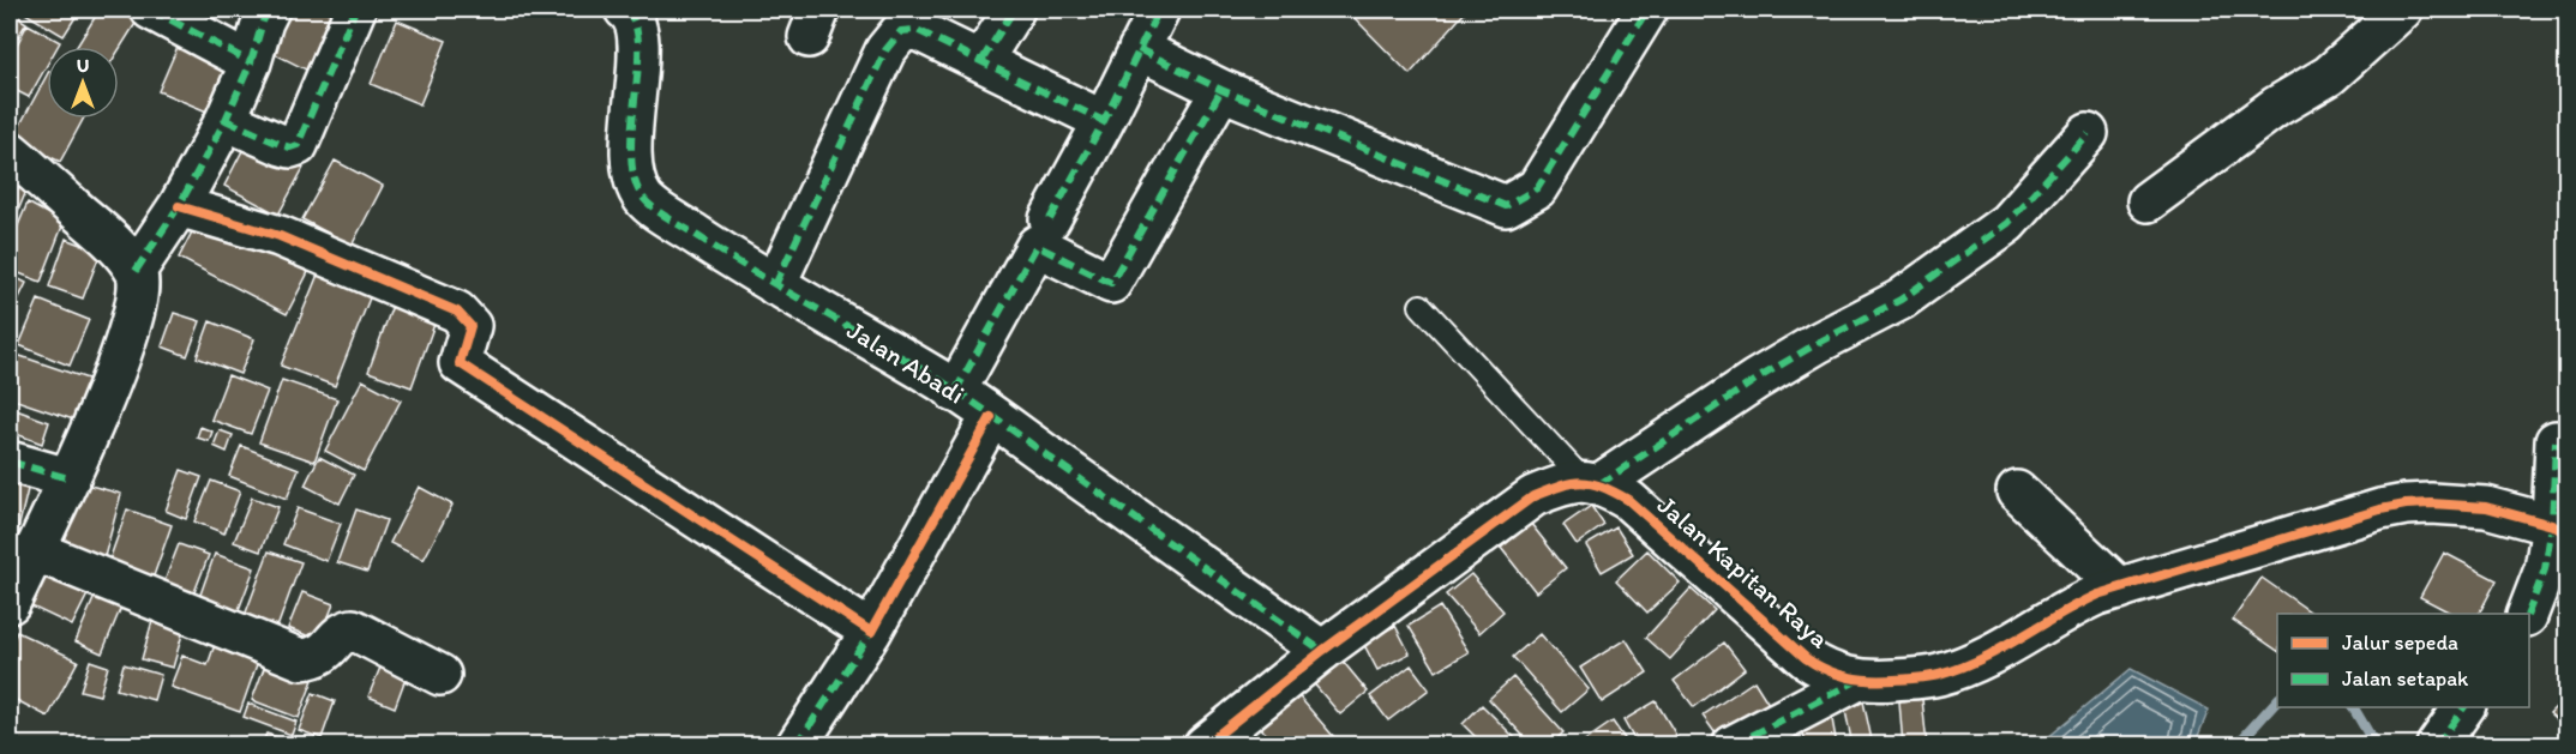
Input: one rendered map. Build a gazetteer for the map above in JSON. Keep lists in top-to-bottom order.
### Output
{
  "streets": {
    "street": ["Jalan Abadi", "Jalan Kapitan Raya"]
  },
  "legend": ["Jalur sepeda", "Jalan setapak"],
  "north": "top"
}
